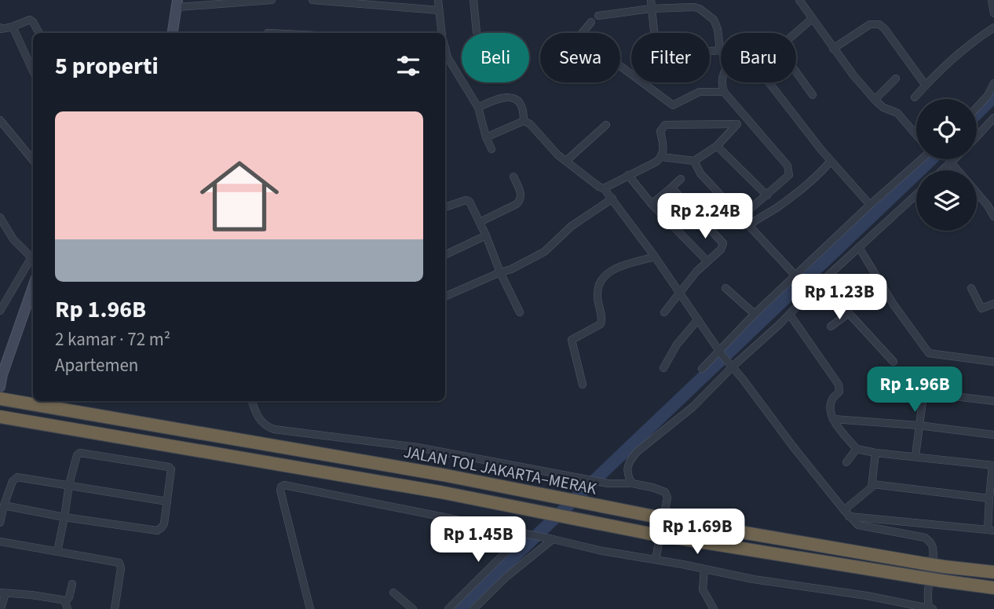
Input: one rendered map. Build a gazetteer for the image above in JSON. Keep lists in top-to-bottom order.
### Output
{
  "streets": {
    "highway": ["JALAN TOL JAKARTA–MERAK"]
  },
  "page": {
    "chip": [
      "Beli",
      "Sewa",
      "Filter",
      "Baru"
    ],
    "heading": "5 properti",
    "list": [
      {
        "name": "Rp 1.96B",
        "note": "2 kamar · 72 m² · Apartemen"
      }
    ],
    "price": [
      "Rp 2.24B",
      "Rp 1.23B",
      "Rp 1.96B",
      "Rp 1.69B",
      "Rp 1.45B"
    ]
  }
}
